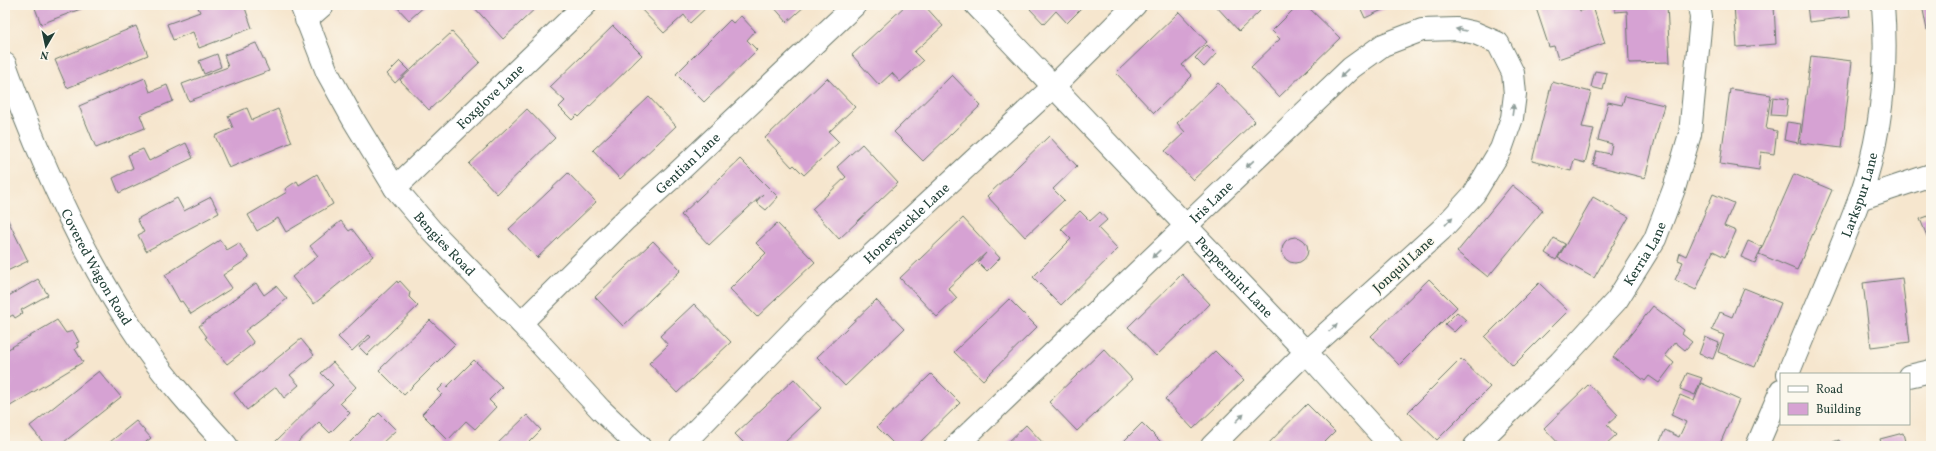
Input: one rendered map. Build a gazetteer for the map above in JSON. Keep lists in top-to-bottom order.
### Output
{
  "streets": {
    "street": [
      "Foxglove Lane",
      "Gentian Lane",
      "Larkspur Lane",
      "Iris Lane",
      "Honeysuckle Lane",
      "Bengies Road",
      "Kerria Lane",
      "Jonquil Lane",
      "Covered Wagon Road",
      "Peppermint Lane"
    ]
  },
  "crossings": [
    ["Foxglove Lane", "Bengies Road"],
    ["Gentian Lane", "Bengies Road"],
    ["Iris Lane", "Jonquil Lane"],
    ["Iris Lane", "Peppermint Lane"],
    ["Honeysuckle Lane", "Peppermint Lane"],
    ["Jonquil Lane", "Peppermint Lane"]
  ],
  "one_way": ["Iris Lane", "Jonquil Lane"],
  "legend": ["Road", "Building"],
  "north": "bottom"
}
